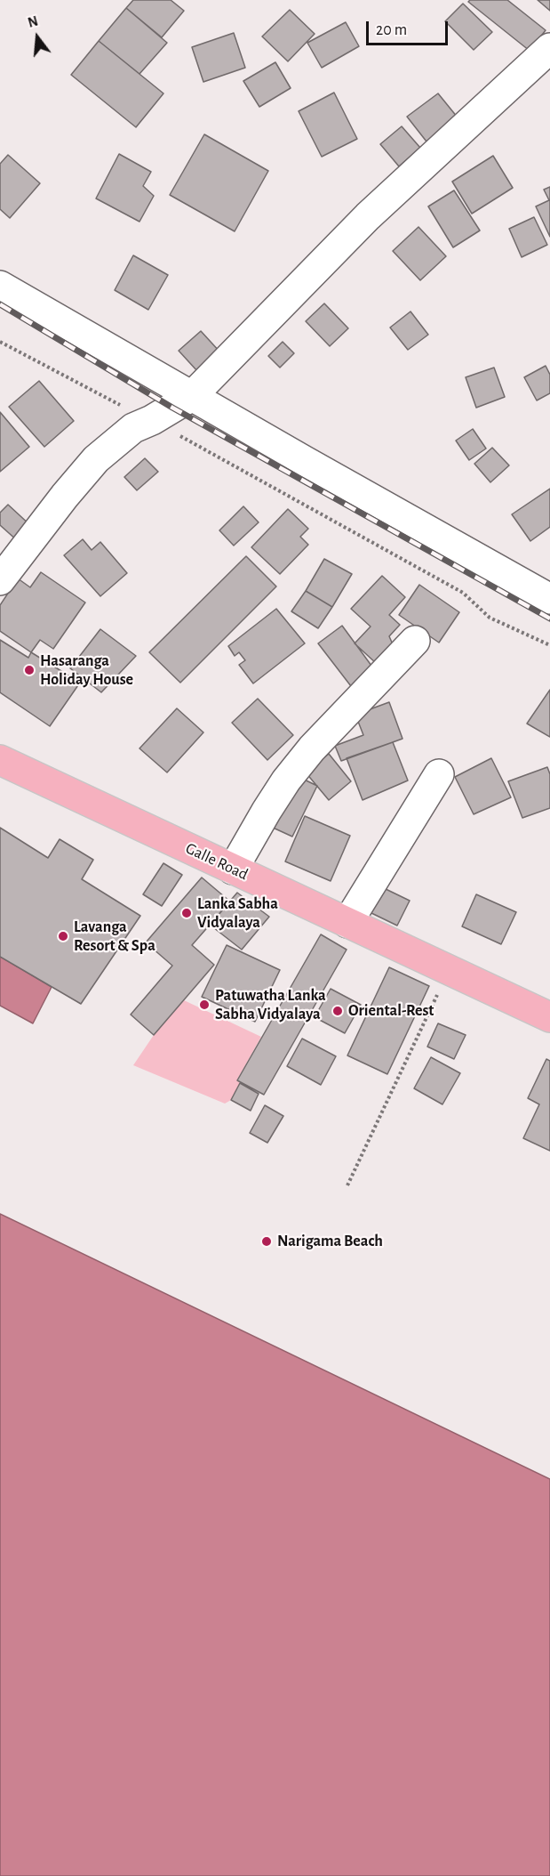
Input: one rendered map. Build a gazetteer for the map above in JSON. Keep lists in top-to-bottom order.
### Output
{
  "streets": {
    "highway": ["Galle Road"]
  },
  "places": [
    "Hasaranga Holiday House",
    "Lanka Sabha Vidyalaya",
    "Lavanga Resort & Spa",
    "Patuwatha Lanka Sabha Vidyalaya",
    "Oriental-Rest",
    "Narigama Beach"
  ],
  "scale_bar": "20 m",
  "north": "top"
}
